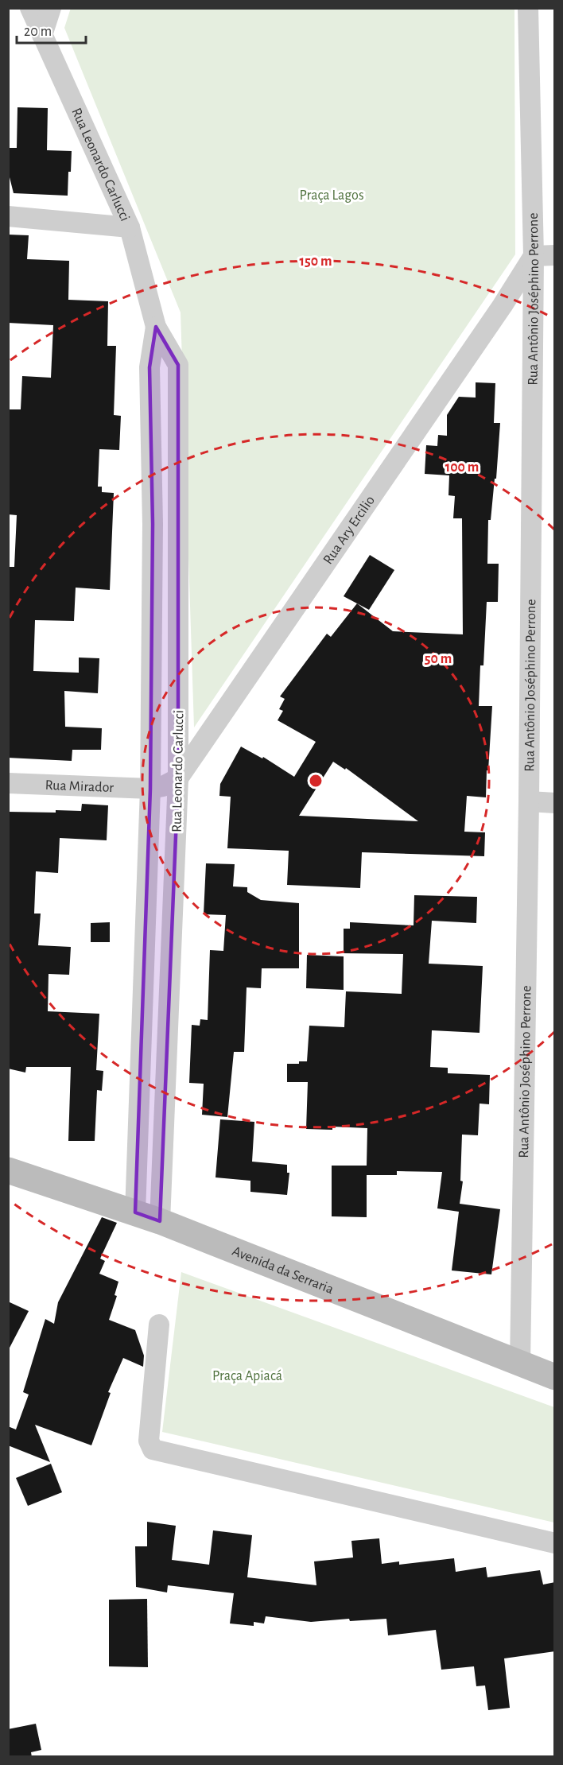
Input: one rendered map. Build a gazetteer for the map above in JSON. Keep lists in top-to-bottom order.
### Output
{
  "streets": {
    "main road": ["Avenida da Serraria"],
    "street": [
      "Rua Leonardo Carlucci",
      "Rua Antônio Joséphino Perrone",
      "Rua Ary Ercilio",
      "Rua Mirador"
    ]
  },
  "crossings": [
    ["Rua Leonardo Carlucci", "Rua Ary Ercilio"],
    ["Rua Leonardo Carlucci", "Rua Mirador"],
    ["Rua Leonardo Carlucci", "Avenida da Serraria"],
    ["Rua Antônio Joséphino Perrone", "Rua Ary Ercilio"],
    ["Rua Antônio Joséphino Perrone", "Avenida da Serraria"]
  ],
  "parks": ["Praça Lagos", "Praça Apiacá"],
  "scale_bar": "20 m",
  "rings": ["150 m", "100 m", "50 m"]
}
